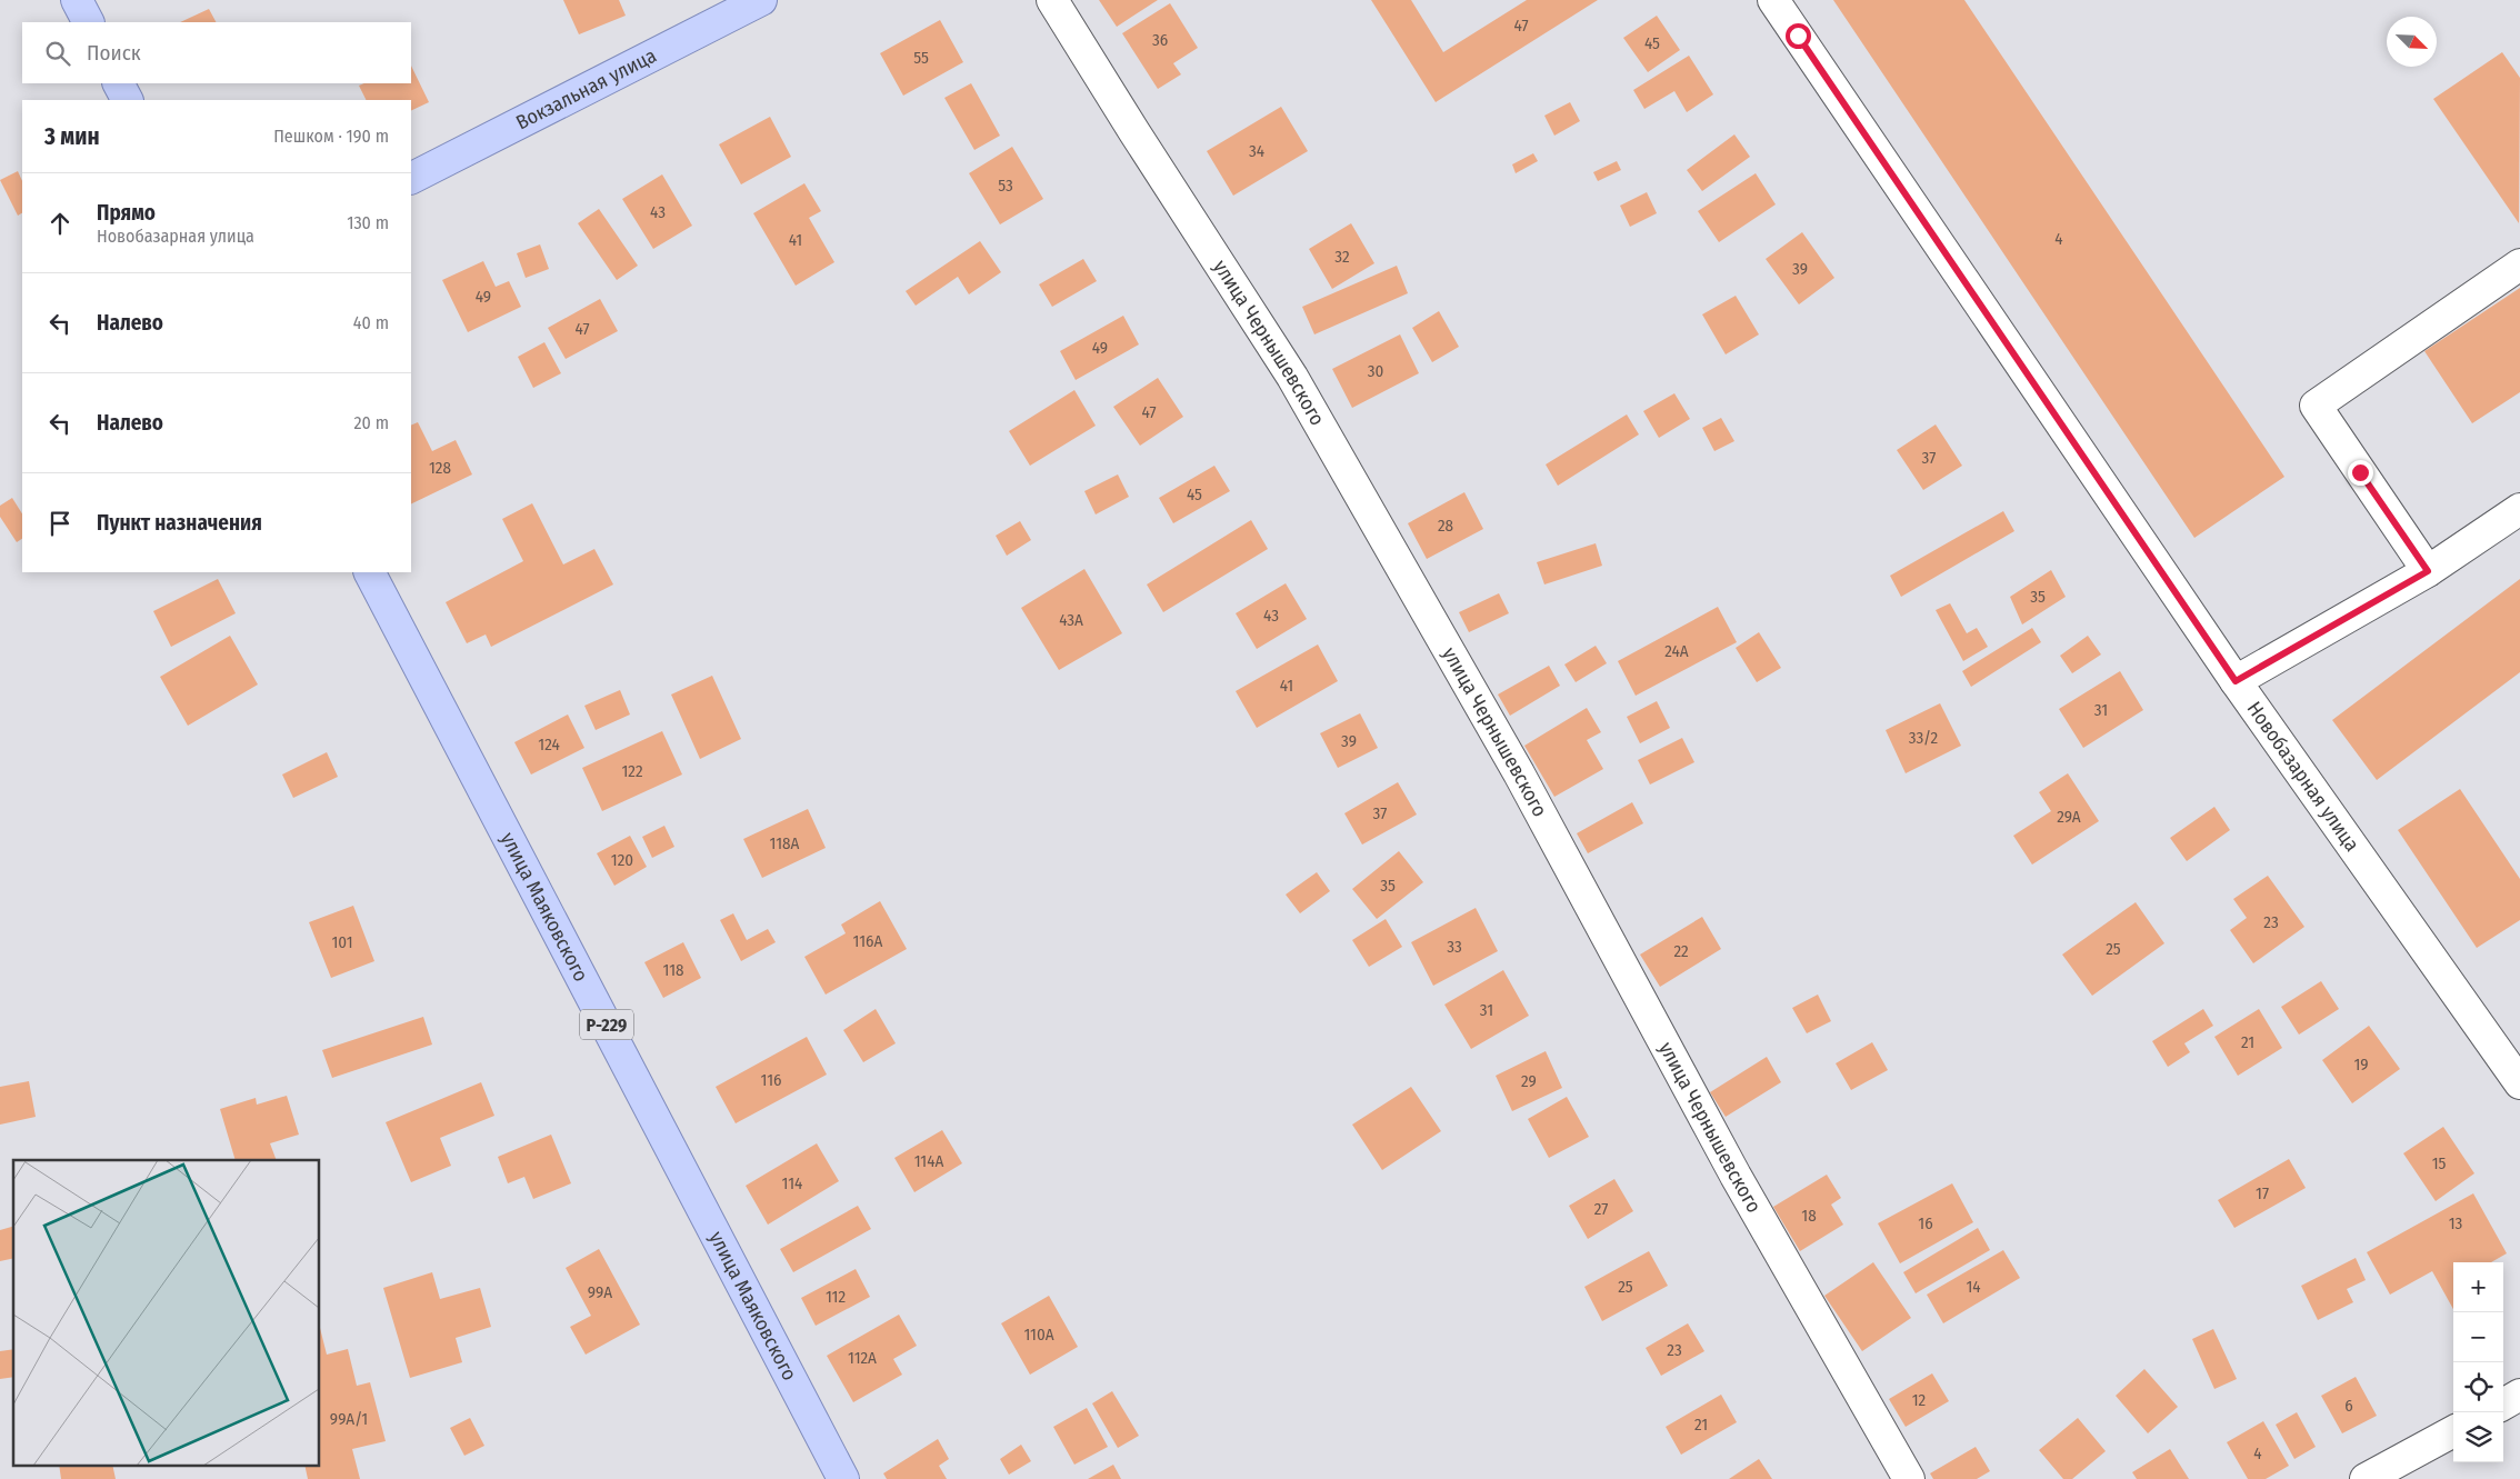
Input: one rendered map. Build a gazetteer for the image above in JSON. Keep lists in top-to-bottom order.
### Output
{
  "streets": {
    "main road": ["Вокзальная улица", "улица Маяковского", "Р-229"],
    "street": ["улица Чернышевского", "Новобазарная улица"]
  },
  "house_numbers": [
    "47",
    "36",
    "45",
    "55",
    "34",
    "53",
    "43",
    "4",
    "41",
    "32",
    "39",
    "49",
    "47",
    "49",
    "30",
    "47",
    "37",
    "128",
    "45",
    "28",
    "35",
    "43",
    "43А",
    "24А",
    "41",
    "31",
    "33/2",
    "39",
    "124",
    "122",
    "37",
    "29А",
    "118А",
    "120",
    "35",
    "23",
    "116А",
    "101",
    "33",
    "25",
    "22",
    "118",
    "31",
    "21",
    "19",
    "116",
    "29",
    "114А",
    "15",
    "114",
    "17",
    "27",
    "18",
    "16",
    "13",
    "25",
    "14",
    "99А",
    "112",
    "110А",
    "23",
    "112А",
    "12",
    "6",
    "99А/1",
    "21",
    "4"
  ],
  "north": "bottom right",
  "page": {
    "search": "Поиск",
    "heading": ["3 мин", "Пешком · 190 m"],
    "list": [
      ["Прямо", "Новобазарная улица", "130 m"],
      ["Налево", "40 m"],
      ["Налево", "20 m"],
      "Пункт назначения"
    ],
    "map_buttons": ["+", "−"]
  }
}
